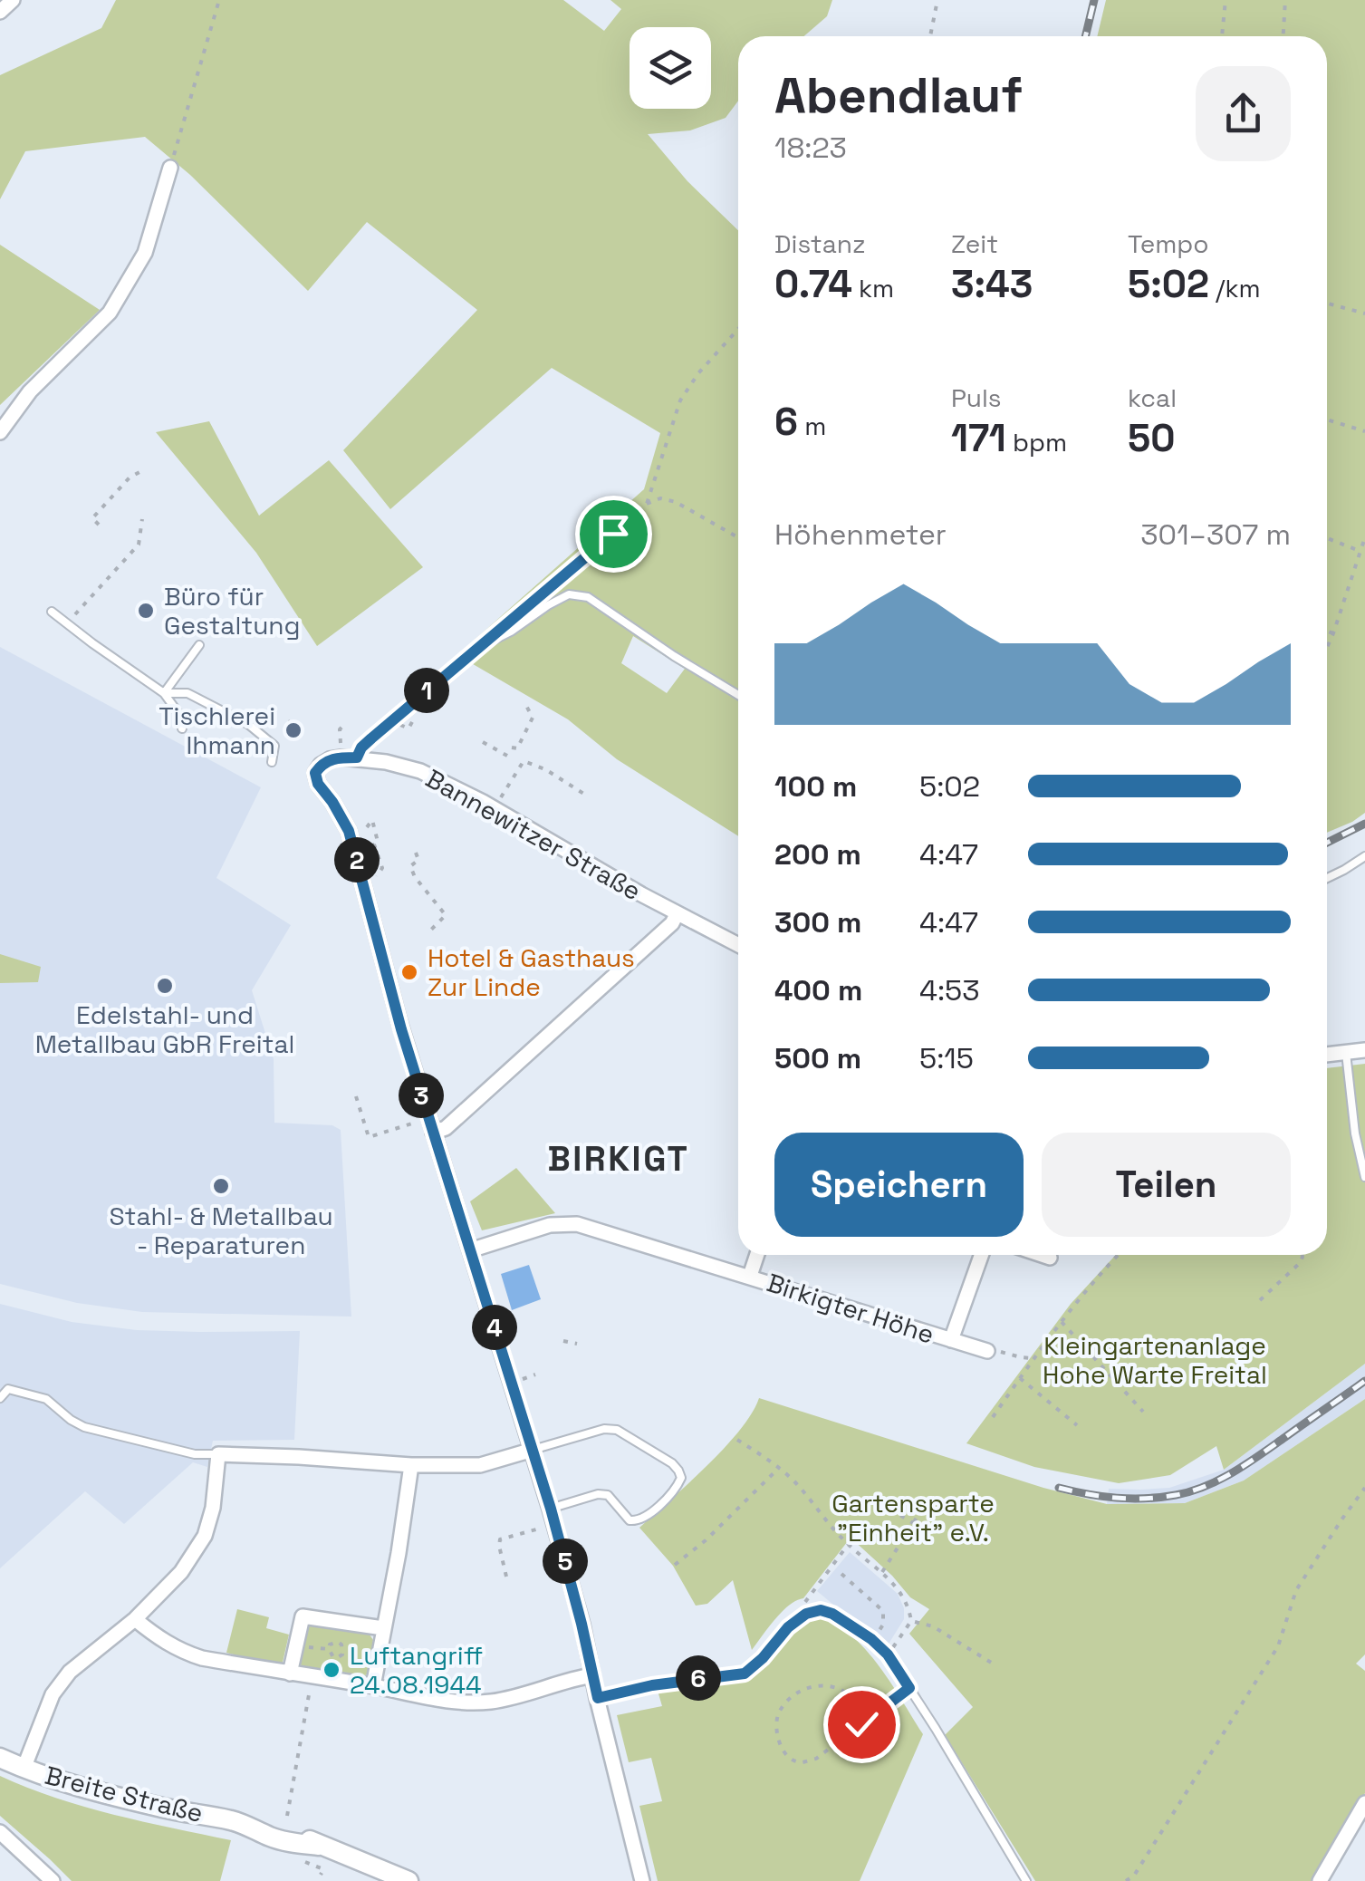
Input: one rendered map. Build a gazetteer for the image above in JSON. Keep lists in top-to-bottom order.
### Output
{
  "streets": {
    "street": ["Bannewitzer Straße", "Birkigter Höhe", "Breite Straße"]
  },
  "districts": ["BIRKIGT"],
  "parks": ["Kleingartenanlage Hohe Warte Freital", "Gartensparte \"Einheit\" e.V."],
  "places": [
    "Büro für Gestaltung",
    "Tischlerei Ihmann",
    "Hotel & Gasthaus Zur Linde",
    "Edelstahl- und Metallbau GbR Freital",
    "Stahl- & Metallbau - Reparaturen",
    "Luftangriff 24.08.1944"
  ],
  "page": {
    "heading": ["Abendlauf", "18:23"],
    "stats": [
      ["Distanz", "0.74 km"],
      ["Zeit", "3:43"],
      ["Tempo", "5:02 /km"],
      ["6 m"],
      ["Puls", "171 bpm"],
      ["kcal", "50"]
    ],
    "chart": ["Höhenmeter", "301–307 m"],
    "pins": [
      "1",
      "2",
      "3",
      "4",
      "5",
      "6"
    ],
    "list": [
      {
        "name": "100 m",
        "note": "5:02"
      },
      {
        "name": "200 m",
        "note": "4:47"
      },
      {
        "name": "300 m",
        "note": "4:47"
      },
      {
        "name": "400 m",
        "note": "4:53"
      },
      {
        "name": "500 m",
        "note": "5:15"
      }
    ],
    "buttons": ["Speichern", "Teilen"]
  }
}
